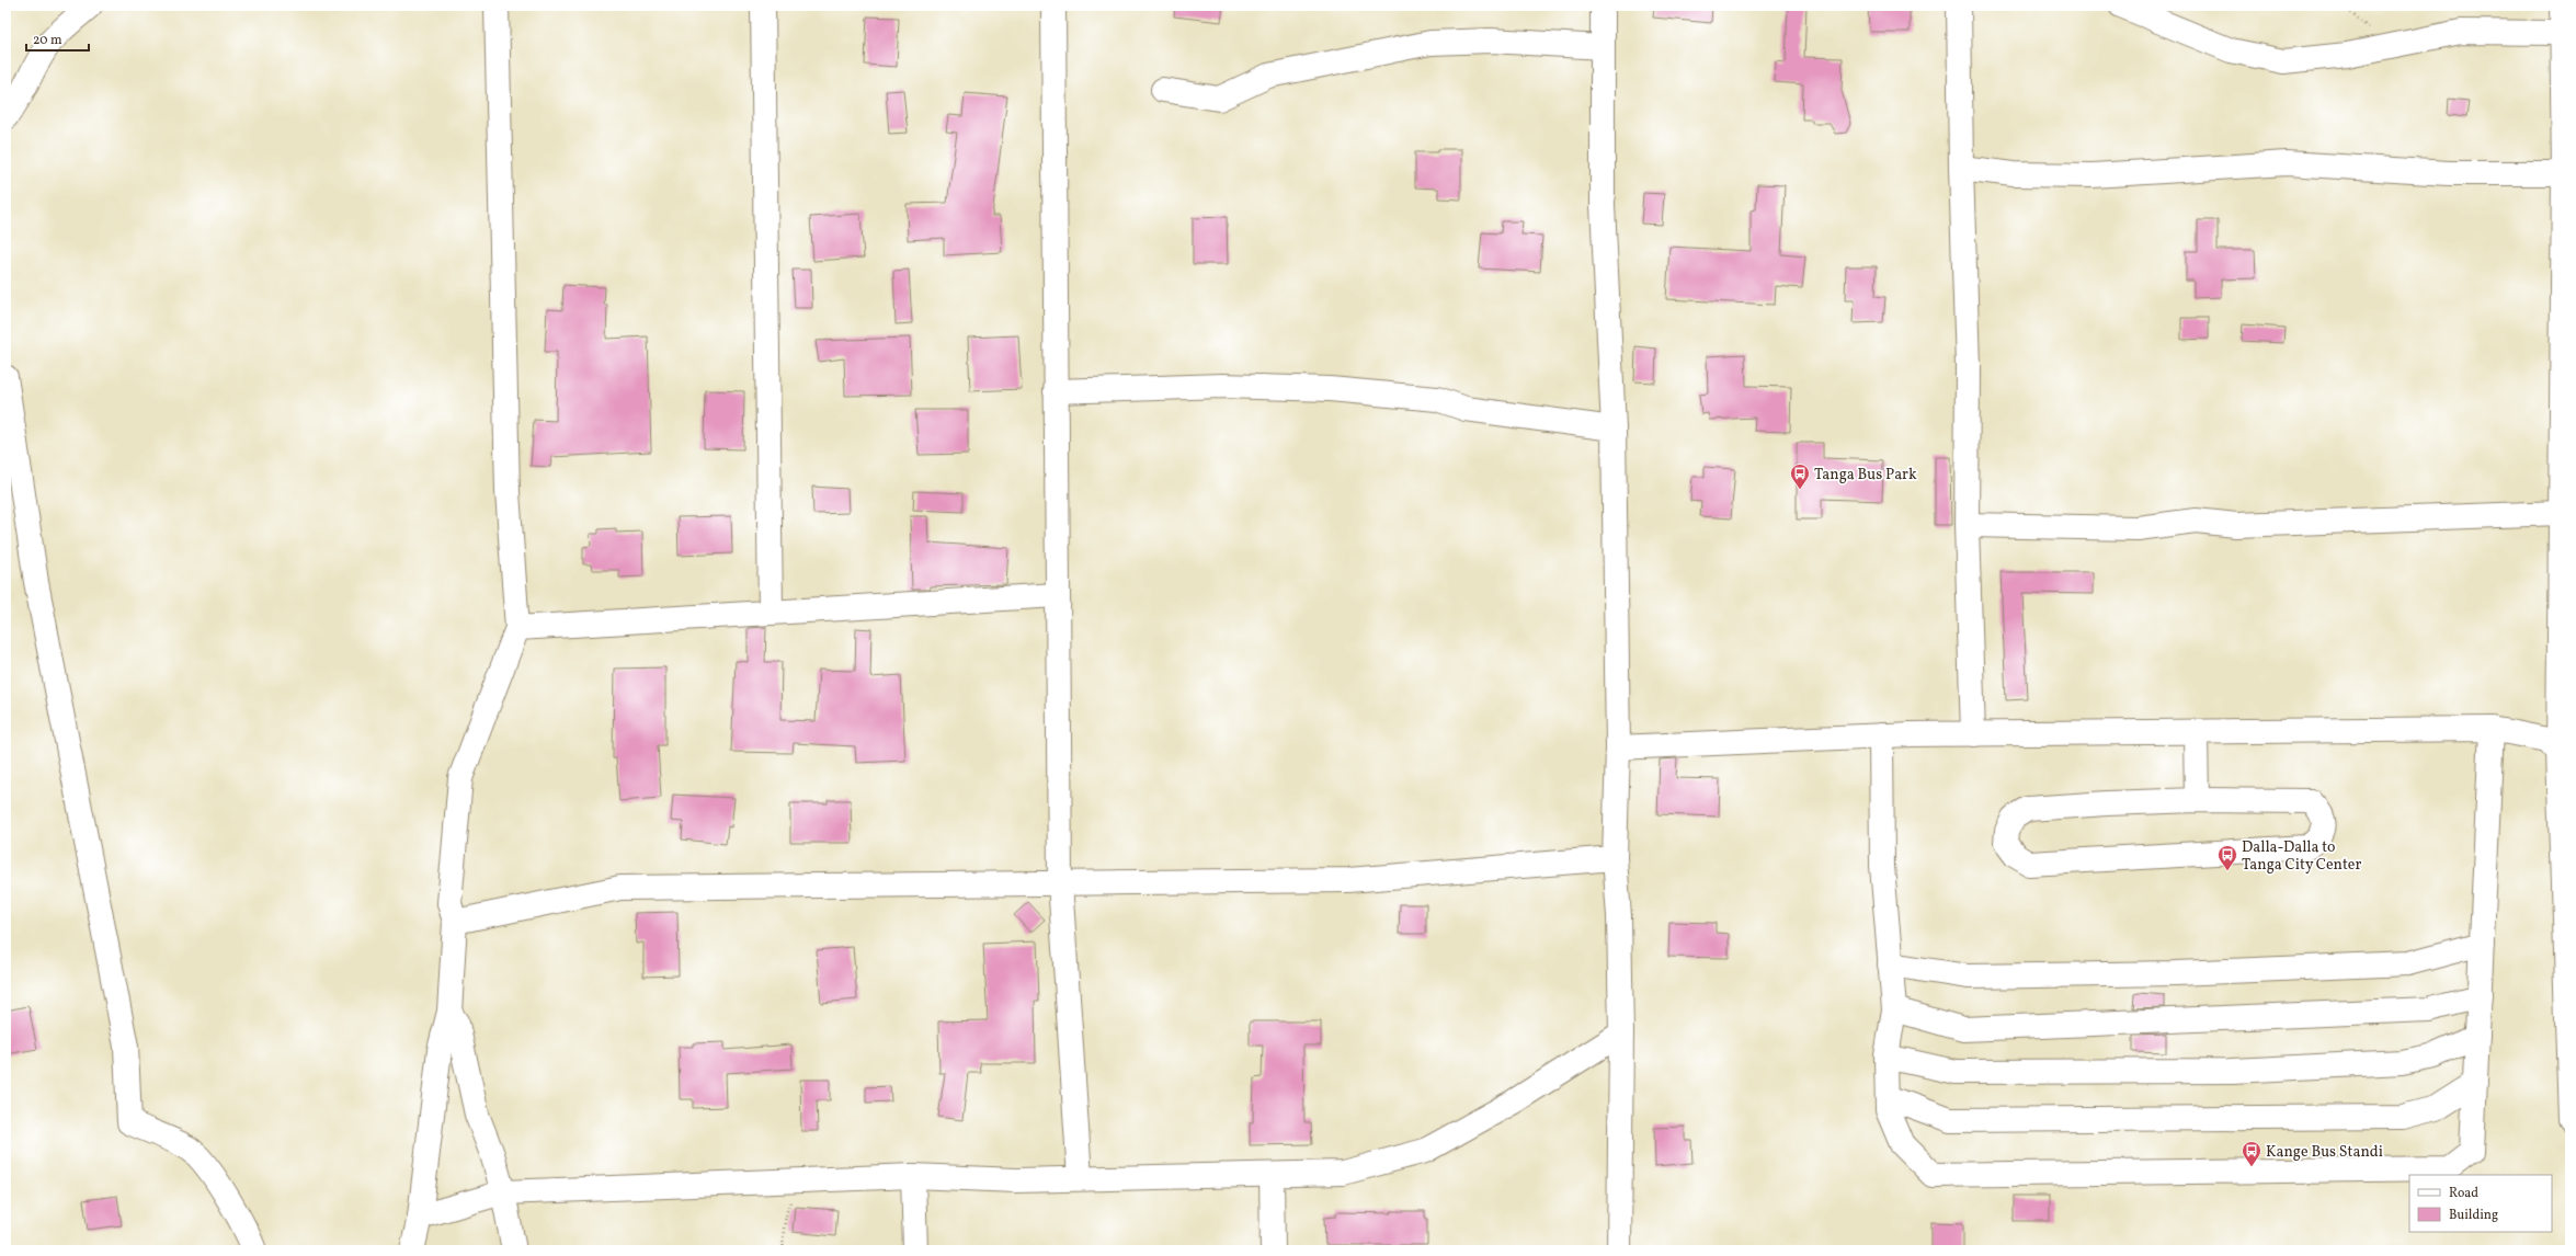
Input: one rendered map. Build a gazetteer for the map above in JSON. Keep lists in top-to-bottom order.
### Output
{
  "places": {
    "bus stop": ["Tanga Bus Park", "Dalla-Dalla to Tanga City Center", "Kange Bus Standi"]
  },
  "legend": ["Road", "Building"],
  "scale_bar": "20 m"
}
